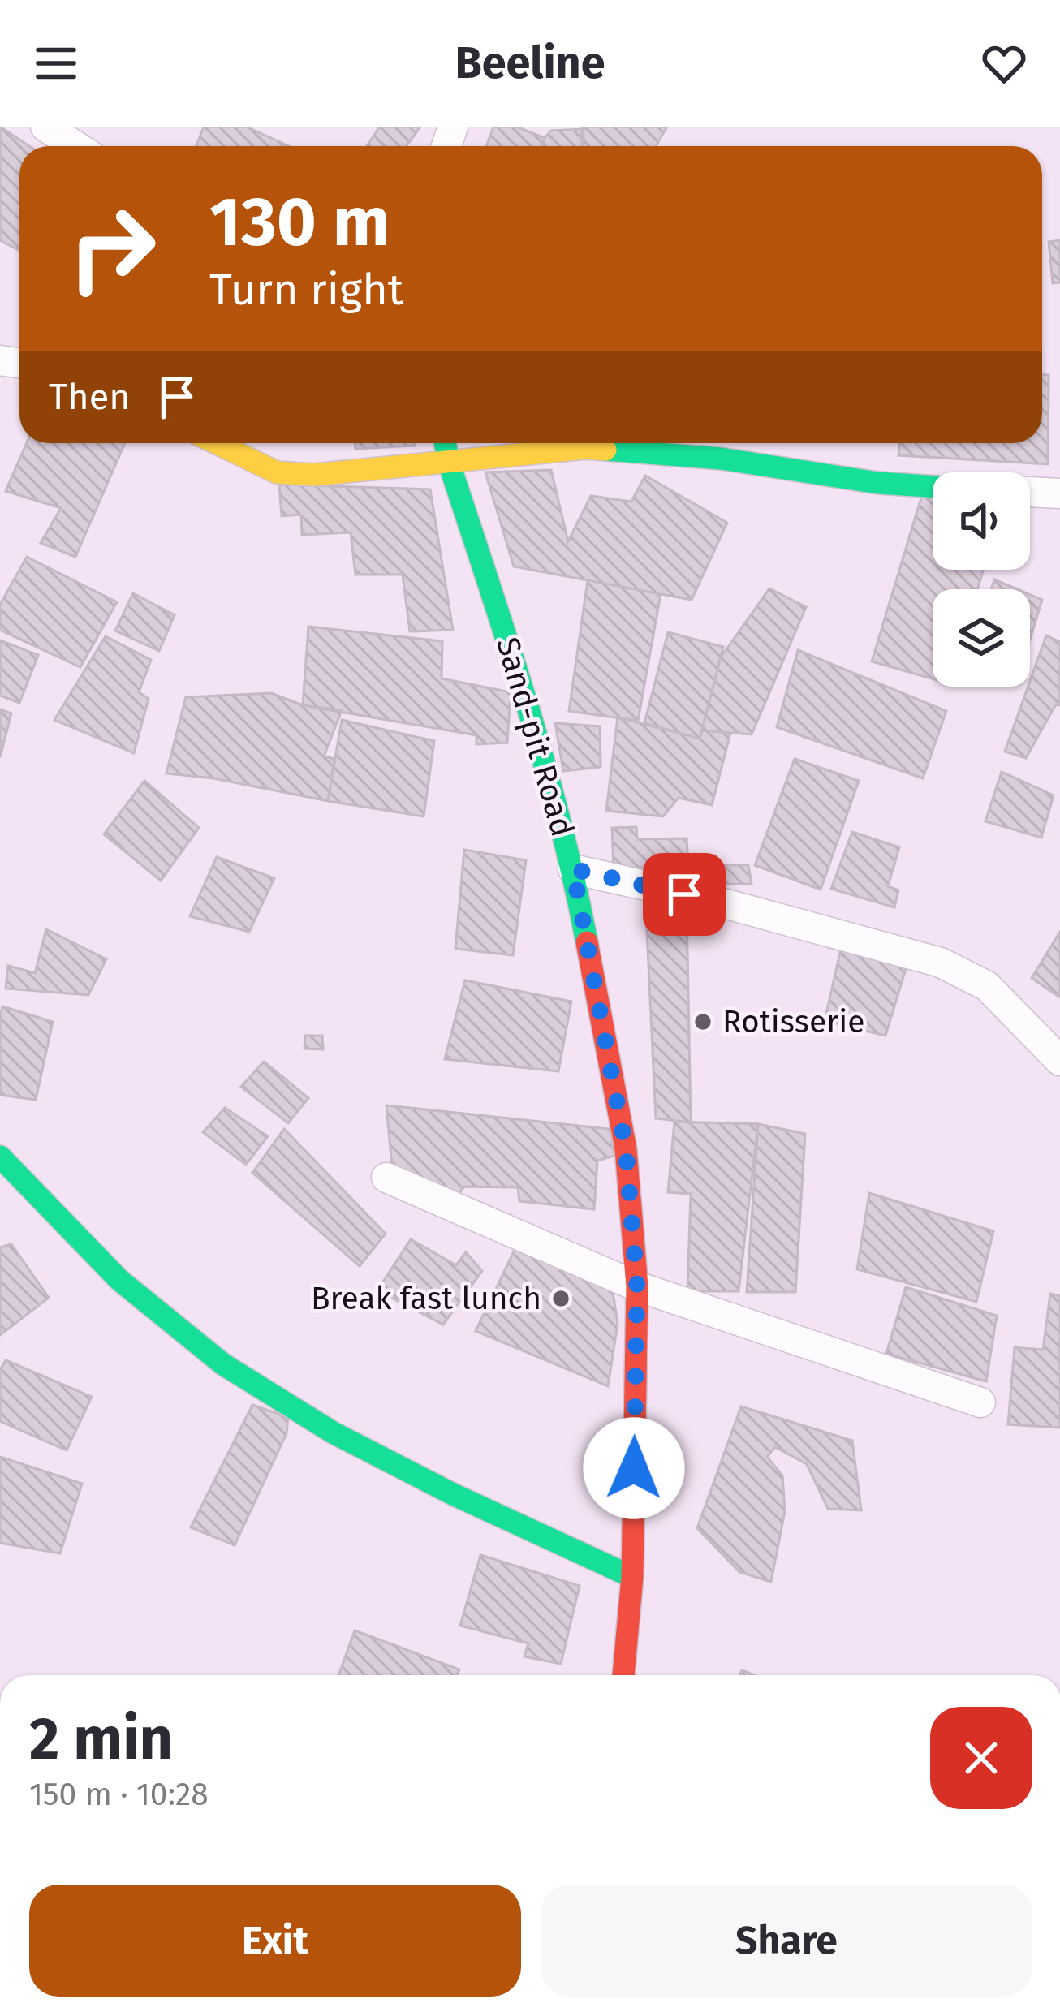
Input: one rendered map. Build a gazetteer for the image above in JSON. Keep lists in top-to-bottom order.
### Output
{
  "streets": {
    "street": ["Sand-pit Road"]
  },
  "places": ["Rotisserie", "Break fast lunch"],
  "page": {
    "header": "Beeline",
    "turn": ["130 m", "Turn right"],
    "then": "Then",
    "heading": ["2 min", "150 m · 10:28"],
    "buttons": ["Exit", "Share"]
  }
}
